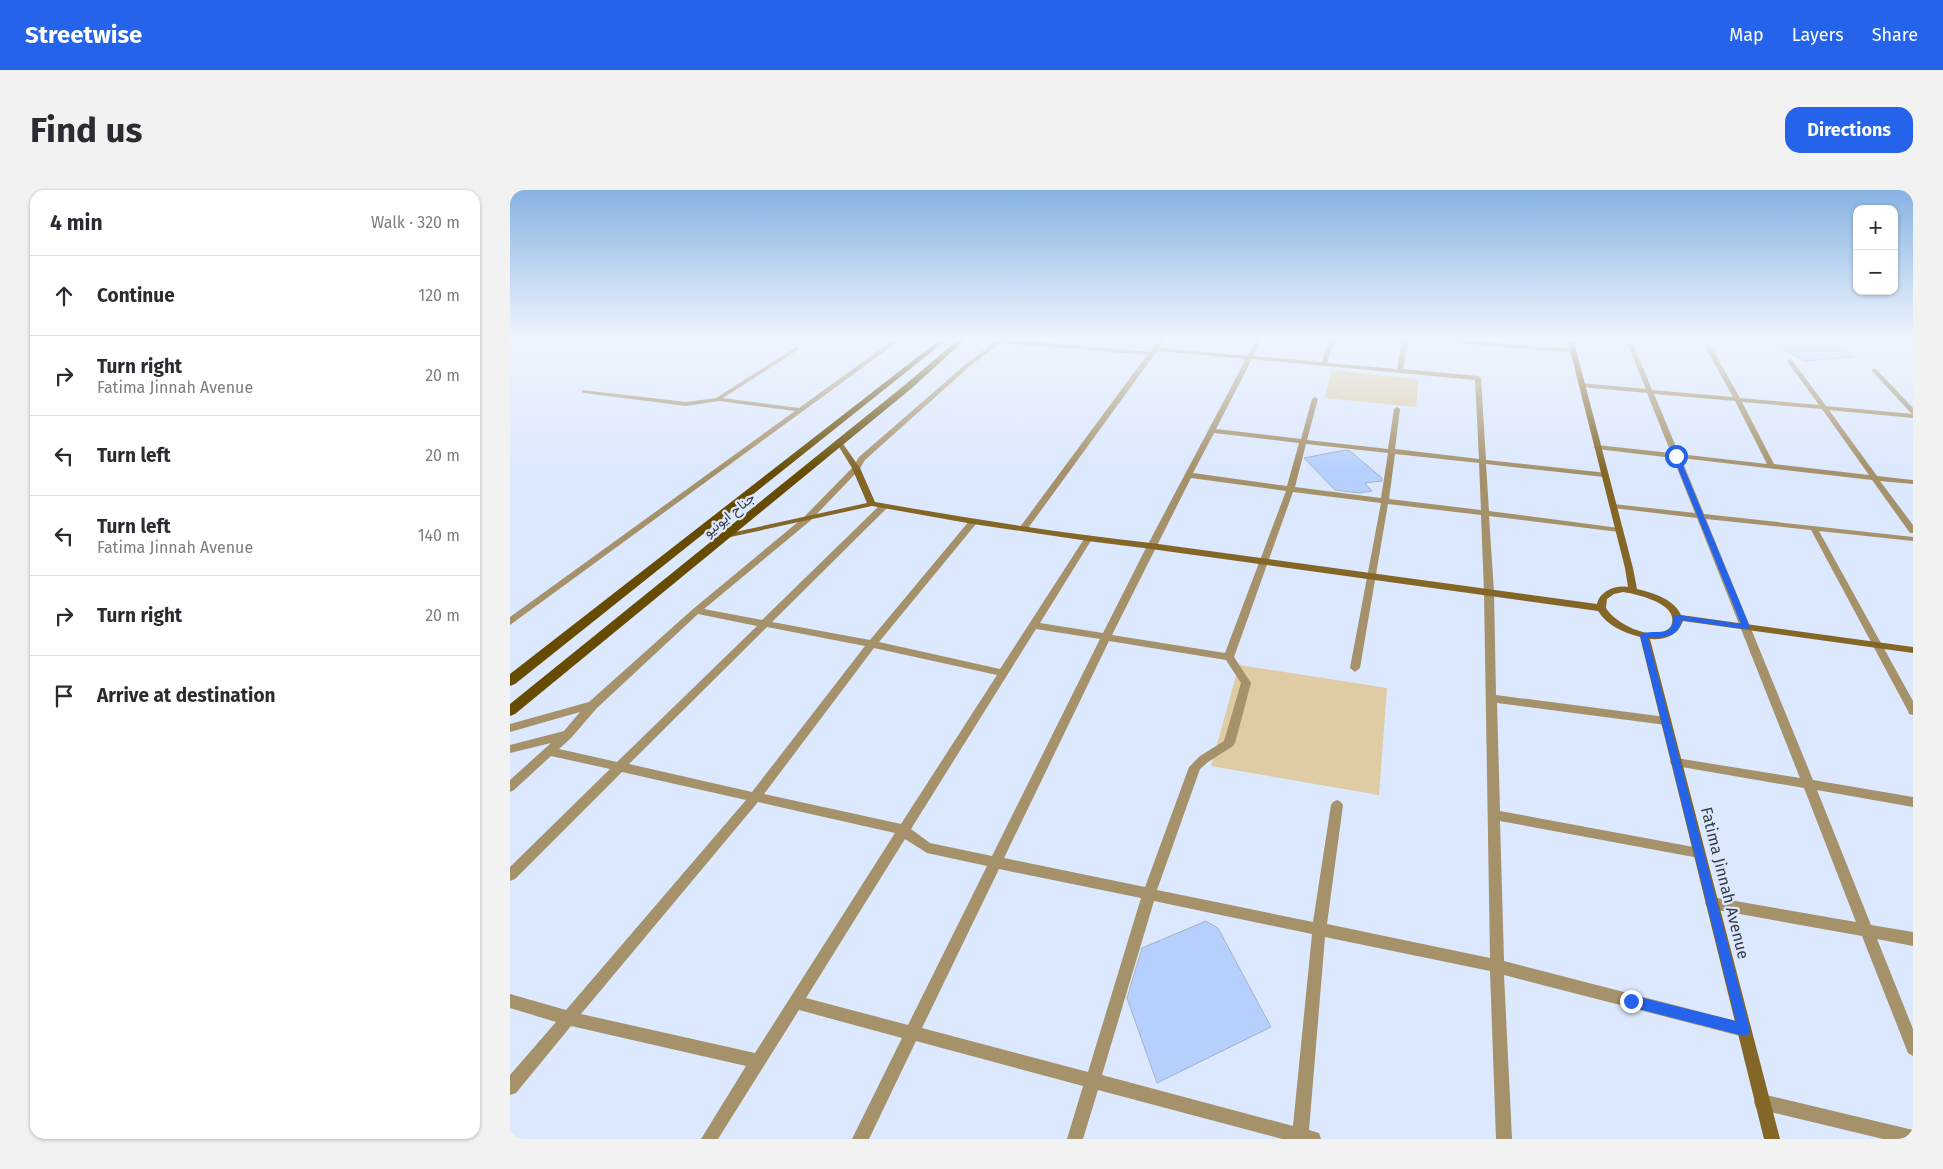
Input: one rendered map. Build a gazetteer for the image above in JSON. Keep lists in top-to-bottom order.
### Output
{
  "streets": {
    "main road": ["جناح ایونیو"],
    "street": ["Fatima Jinnah Avenue"]
  },
  "page": {
    "header": "Streetwise",
    "nav": ["Map", "Layers", "Share"],
    "buttons": "Directions",
    "title": "Find us",
    "heading": ["4 min", "Walk · 320 m"],
    "map_buttons": ["+", "−"],
    "list": [
      ["Continue", "120 m"],
      ["Turn right", "Fatima Jinnah Avenue", "20 m"],
      ["Turn left", "20 m"],
      ["Turn left", "Fatima Jinnah Avenue", "140 m"],
      ["Turn right", "20 m"],
      "Arrive at destination"
    ]
  }
}
